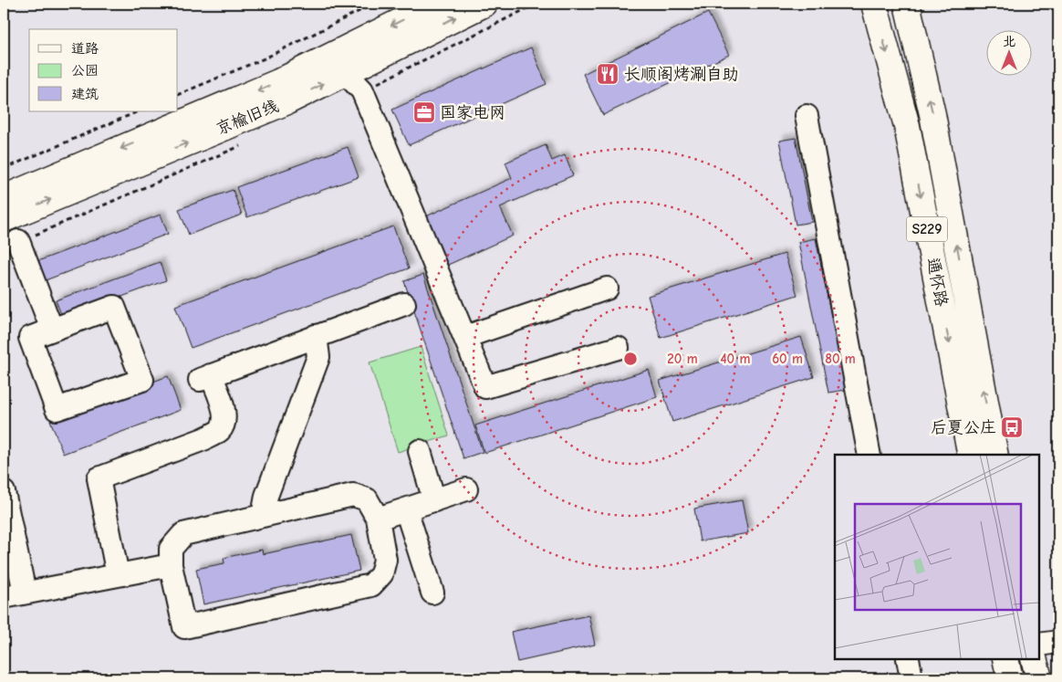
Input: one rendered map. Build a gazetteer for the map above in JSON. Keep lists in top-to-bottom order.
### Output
{
  "streets": {
    "main road": ["京榆旧线", "S229", "通怀路"]
  },
  "places": {
    "restaurant": ["长顺阁烤涮自助"],
    "office": ["国家电网"],
    "bus stop": ["后夏公庄"]
  },
  "legend": ["道路", "公园", "建筑"],
  "north": "top",
  "rings": [
    "20 m",
    "40 m",
    "60 m",
    "80 m"
  ]
}
